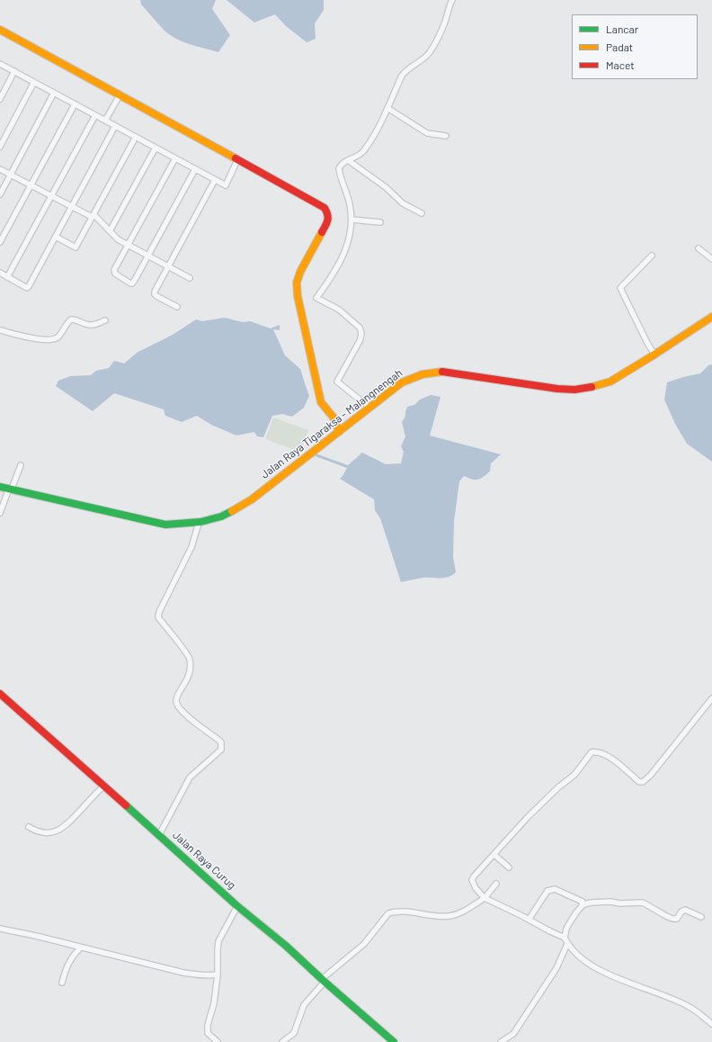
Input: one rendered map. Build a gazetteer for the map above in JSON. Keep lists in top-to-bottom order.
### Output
{
  "streets": {
    "street": ["Jalan Raya Tigaraksa - Malangnengah", "Jalan Raya Curug"]
  },
  "legend": ["Lancar", "Padat", "Macet"]
}
